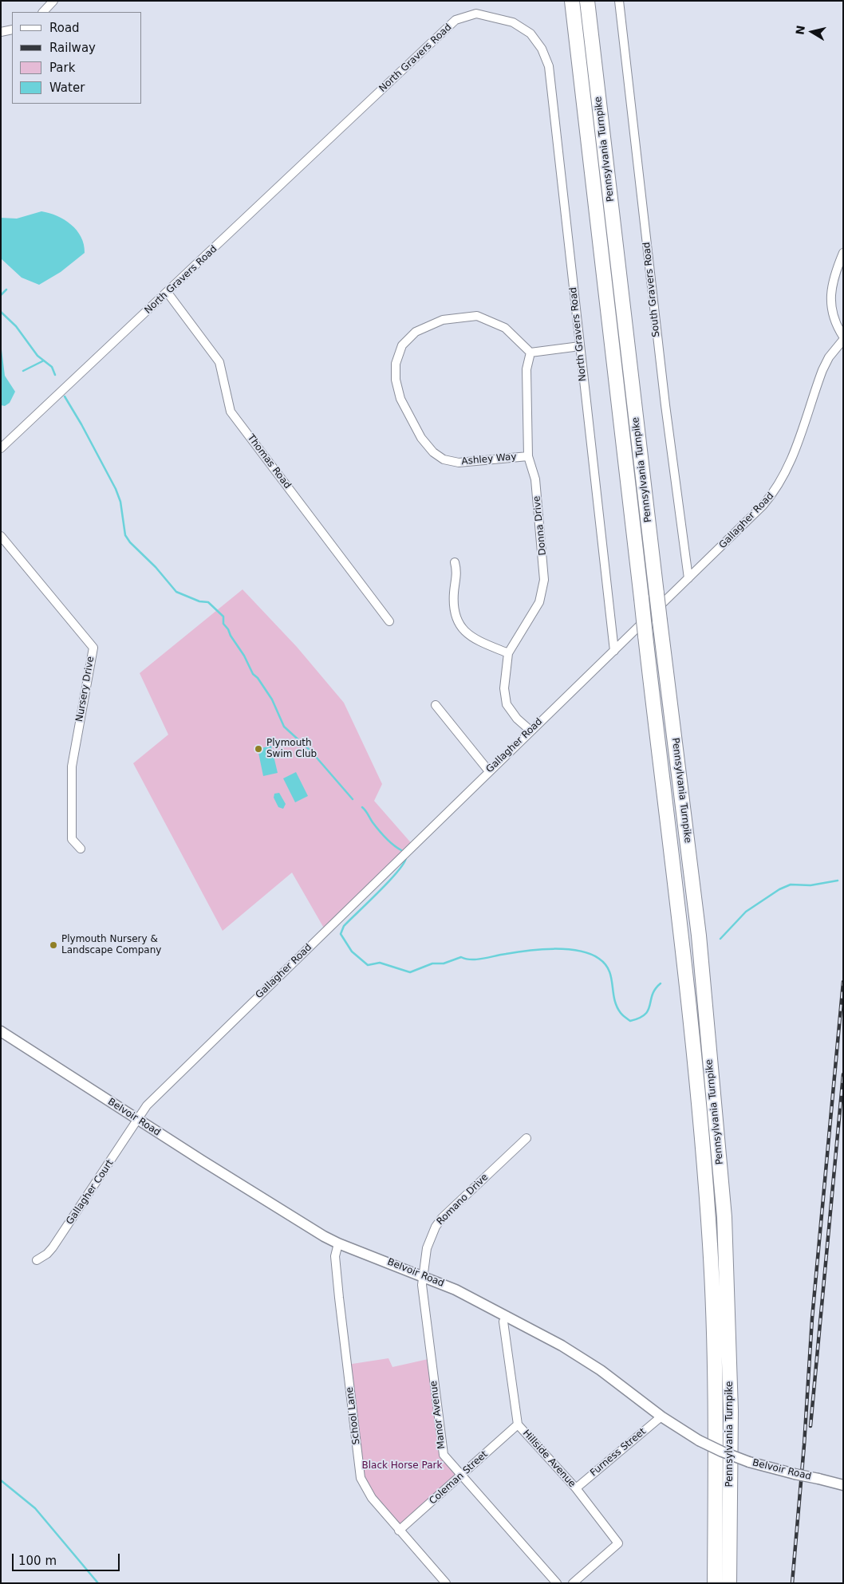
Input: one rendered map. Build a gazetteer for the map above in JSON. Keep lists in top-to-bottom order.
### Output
{
  "streets": {
    "highway": ["Pennsylvania Turnpike"],
    "street": [
      "North Gravers Road",
      "South Gravers Road",
      "Ashley Way",
      "Thomas Road",
      "Gallagher Road",
      "Donna Drive",
      "Nursery Drive",
      "Belvoir Road",
      "Gallagher Court",
      "Romano Drive",
      "Manor Avenue",
      "School Lane",
      "Furness Street",
      "Hillside Avenue",
      "Coleman Street"
    ]
  },
  "crossings": [
    ["North Gravers Road", "Thomas Road"],
    ["North Gravers Road", "Gallagher Road"],
    ["South Gravers Road", "Gallagher Road"],
    ["Ashley Way", "Donna Drive"],
    ["Gallagher Road", "Donna Drive"],
    ["Gallagher Road", "Belvoir Road"],
    ["Gallagher Road", "Gallagher Court"],
    ["Belvoir Road", "Gallagher Court"],
    ["Belvoir Road", "Romano Drive"],
    ["Belvoir Road", "Manor Avenue"],
    ["Belvoir Road", "School Lane"],
    ["Belvoir Road", "Furness Street"],
    ["Belvoir Road", "Hillside Avenue"],
    ["Romano Drive", "Manor Avenue"],
    ["Manor Avenue", "Coleman Street"],
    ["School Lane", "Coleman Street"],
    ["Furness Street", "Hillside Avenue"],
    ["Hillside Avenue", "Coleman Street"]
  ],
  "parks": ["Black Horse Park"],
  "places": ["Plymouth Swim Club", "Plymouth Nursery & Landscape Company"],
  "legend": [
    "Road",
    "Railway",
    "Park",
    "Water"
  ],
  "scale_bar": "100 m",
  "north": "left"
}
